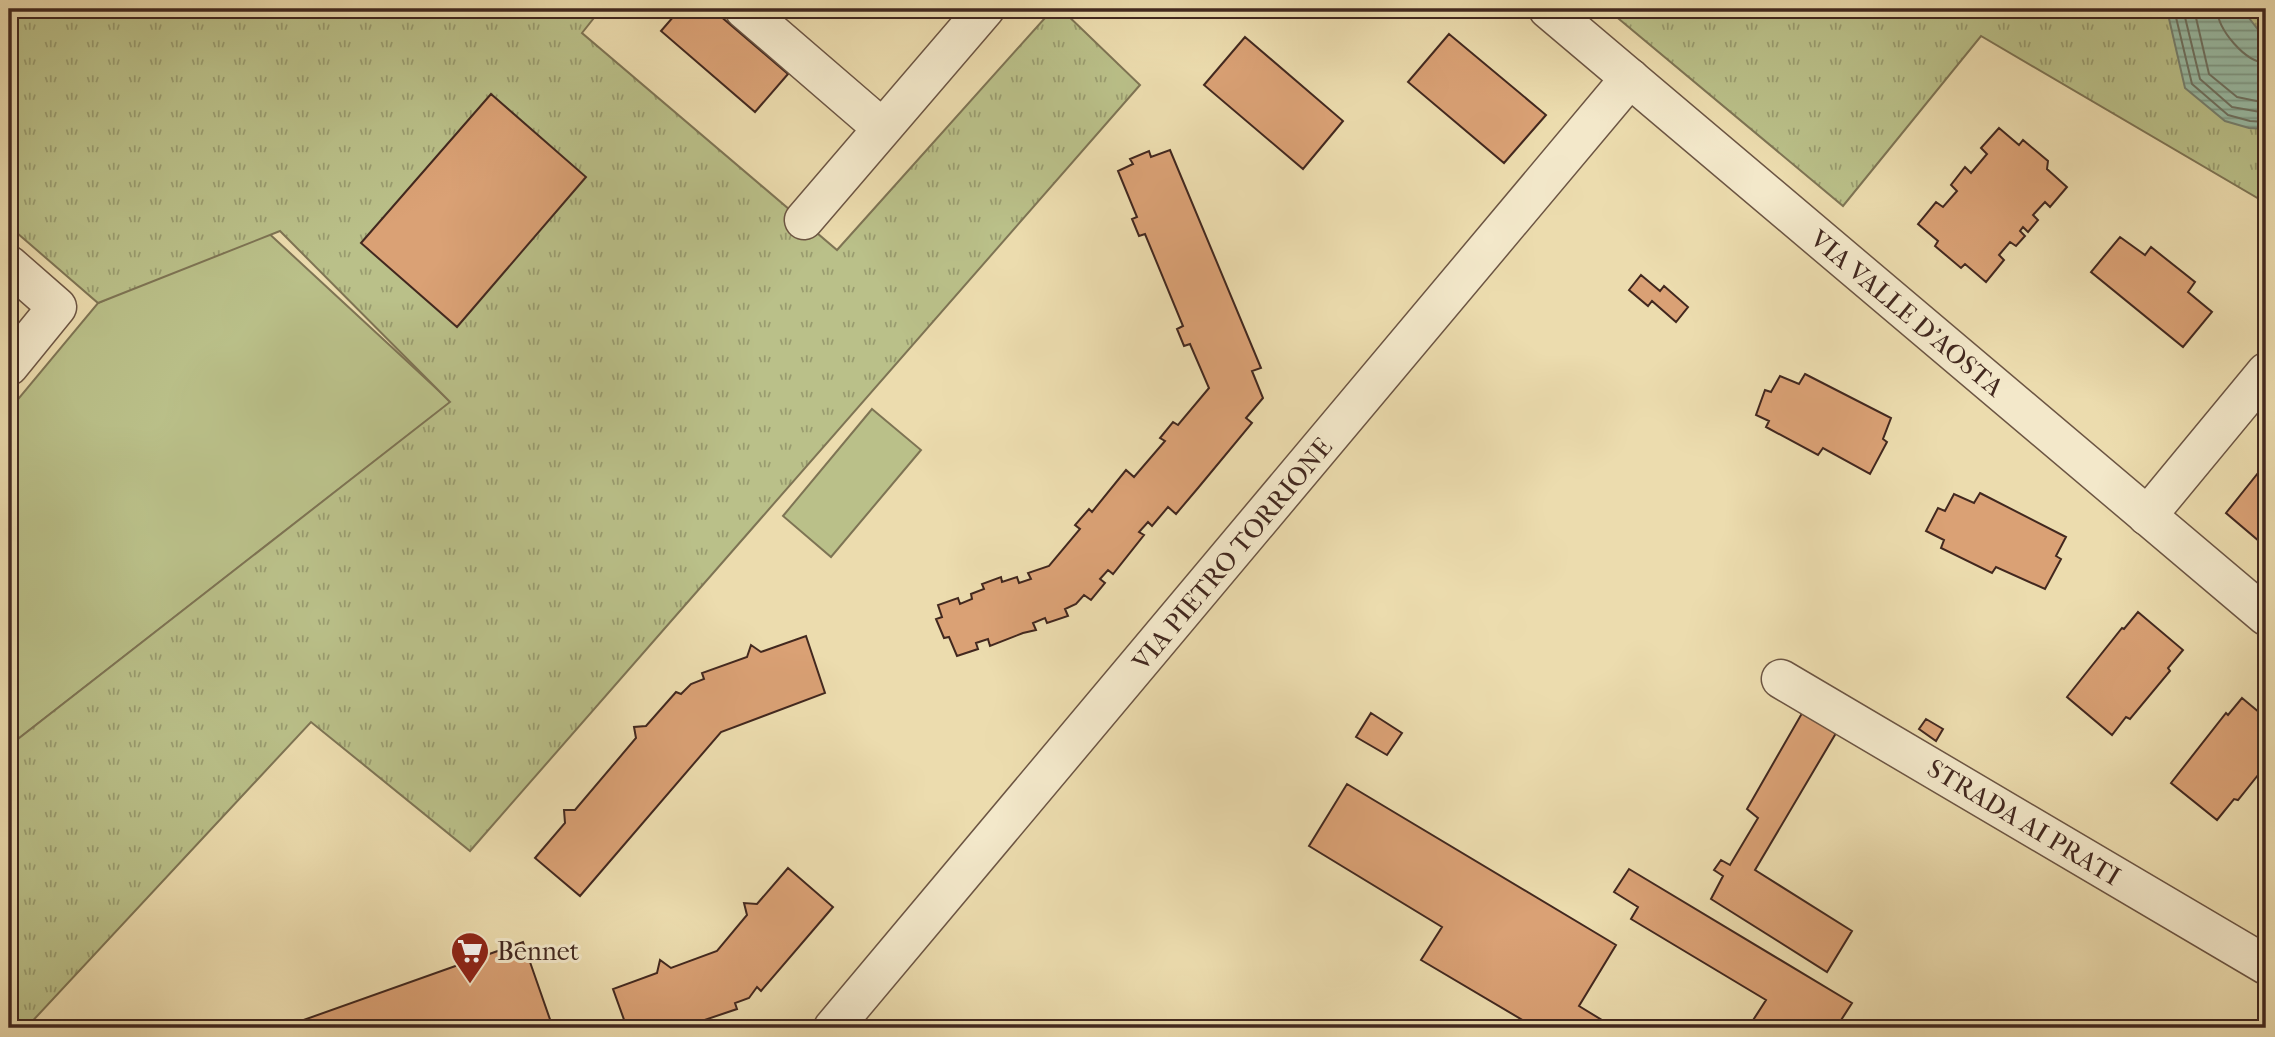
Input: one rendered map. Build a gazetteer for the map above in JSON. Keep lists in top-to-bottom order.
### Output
{
  "streets": {
    "street": ["VIA VALLE D'AOSTA", "VIA PIETRO TORRIONE", "STRADA AI PRATI"]
  },
  "crossings": [
    ["VIA VALLE D'AOSTA", "VIA PIETRO TORRIONE"]
  ],
  "places": {
    "supermarket": ["Bennet"]
  }
}
